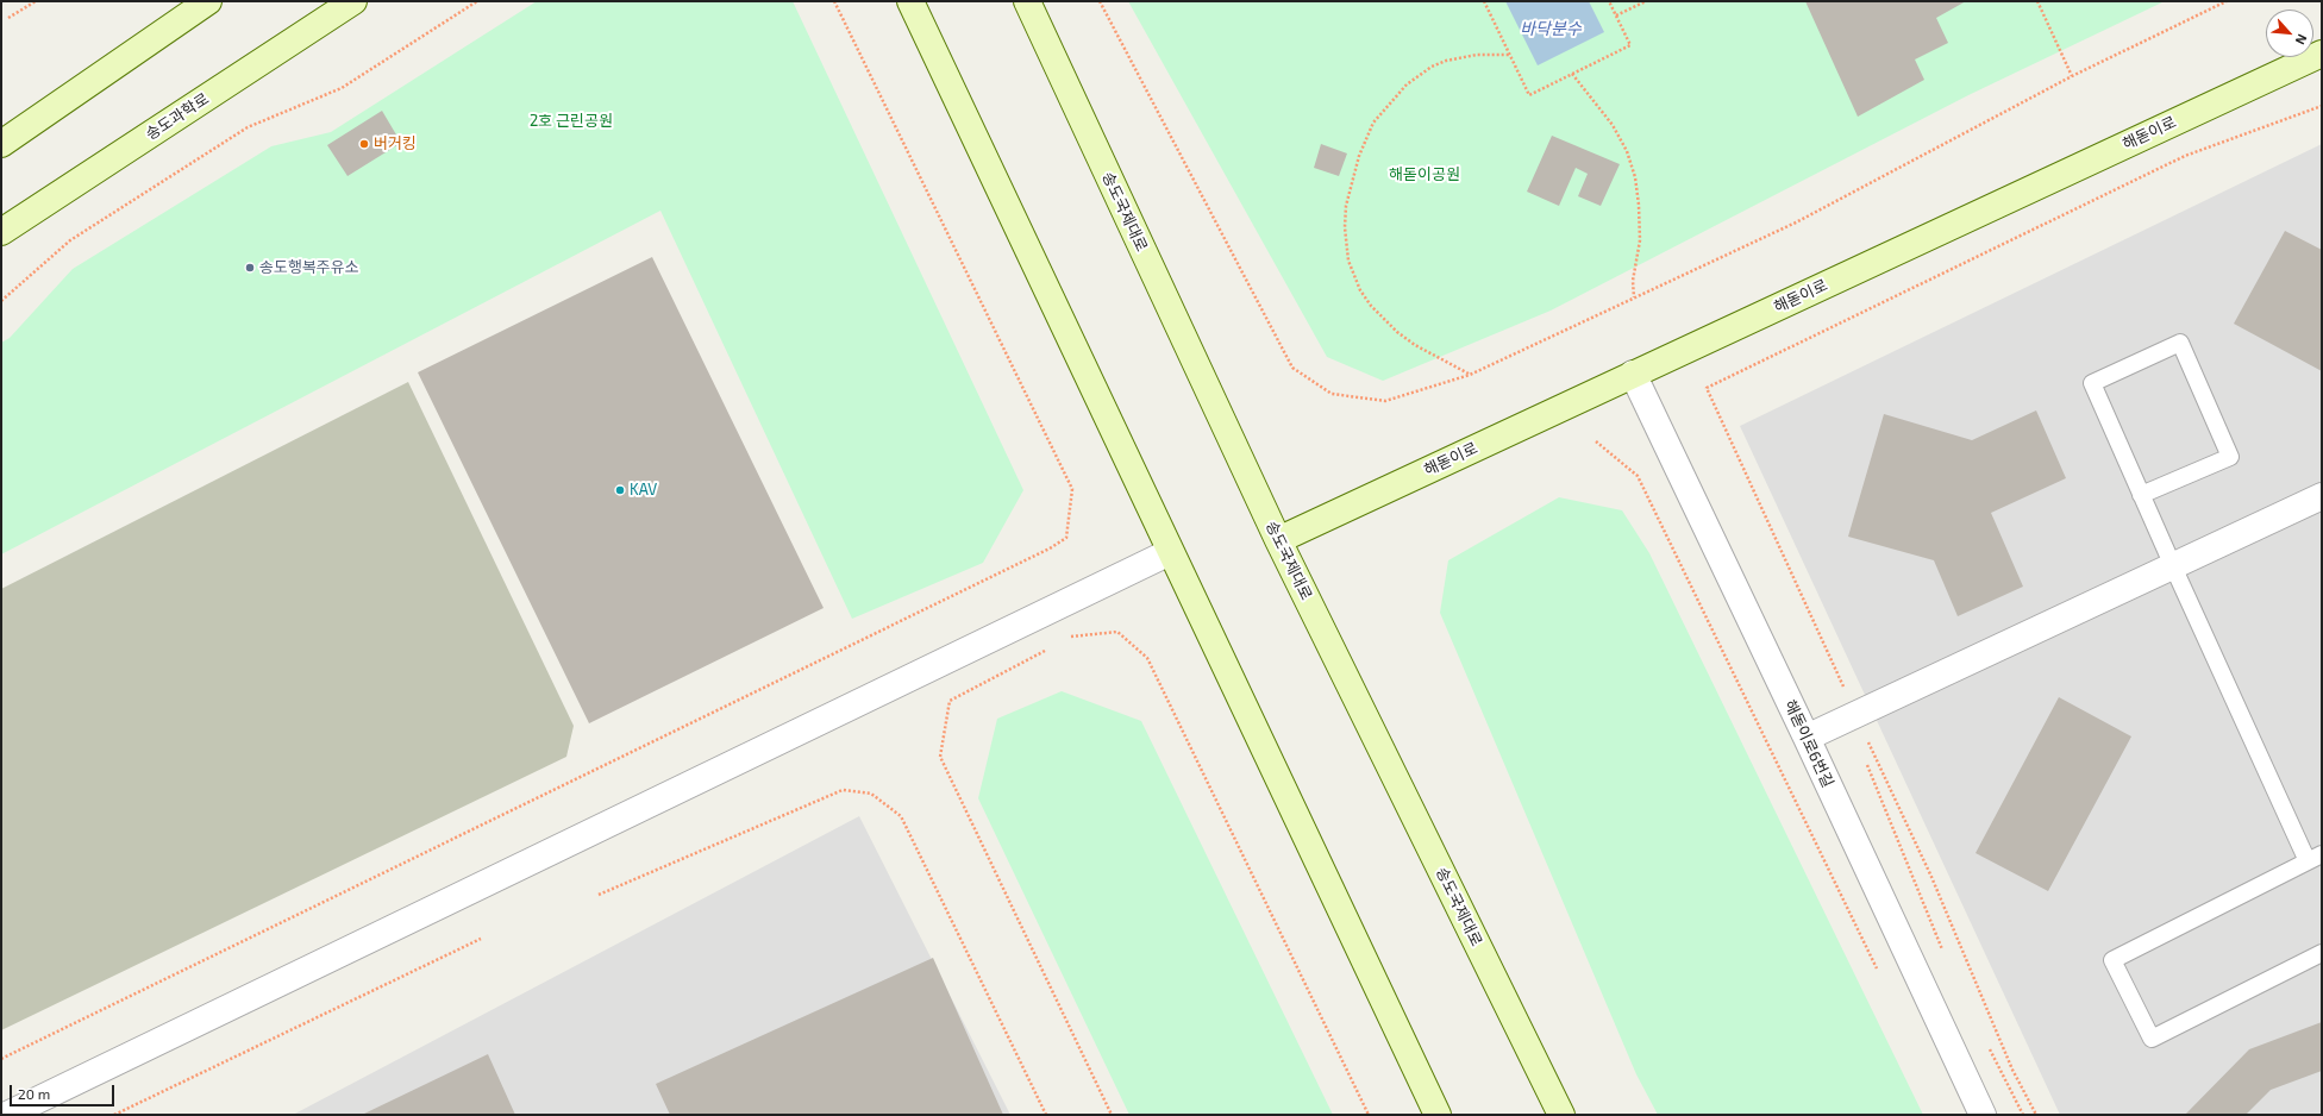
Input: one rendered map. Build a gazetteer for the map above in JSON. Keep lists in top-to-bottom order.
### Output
{
  "streets": {
    "main road": ["송도과학로", "해돋이로", "송도국제대로"],
    "street": ["해돋이로6번길"]
  },
  "crossings": [
    ["해돋이로", "송도국제대로"],
    ["해돋이로", "해돋이로6번길"]
  ],
  "water": ["바닥분수"],
  "parks": ["2호 근린공원", "해돋이공원"],
  "places": ["버거킹", "송도행복주유소", "KAV"],
  "scale_bar": "20 m",
  "north": "bottom right"
}
